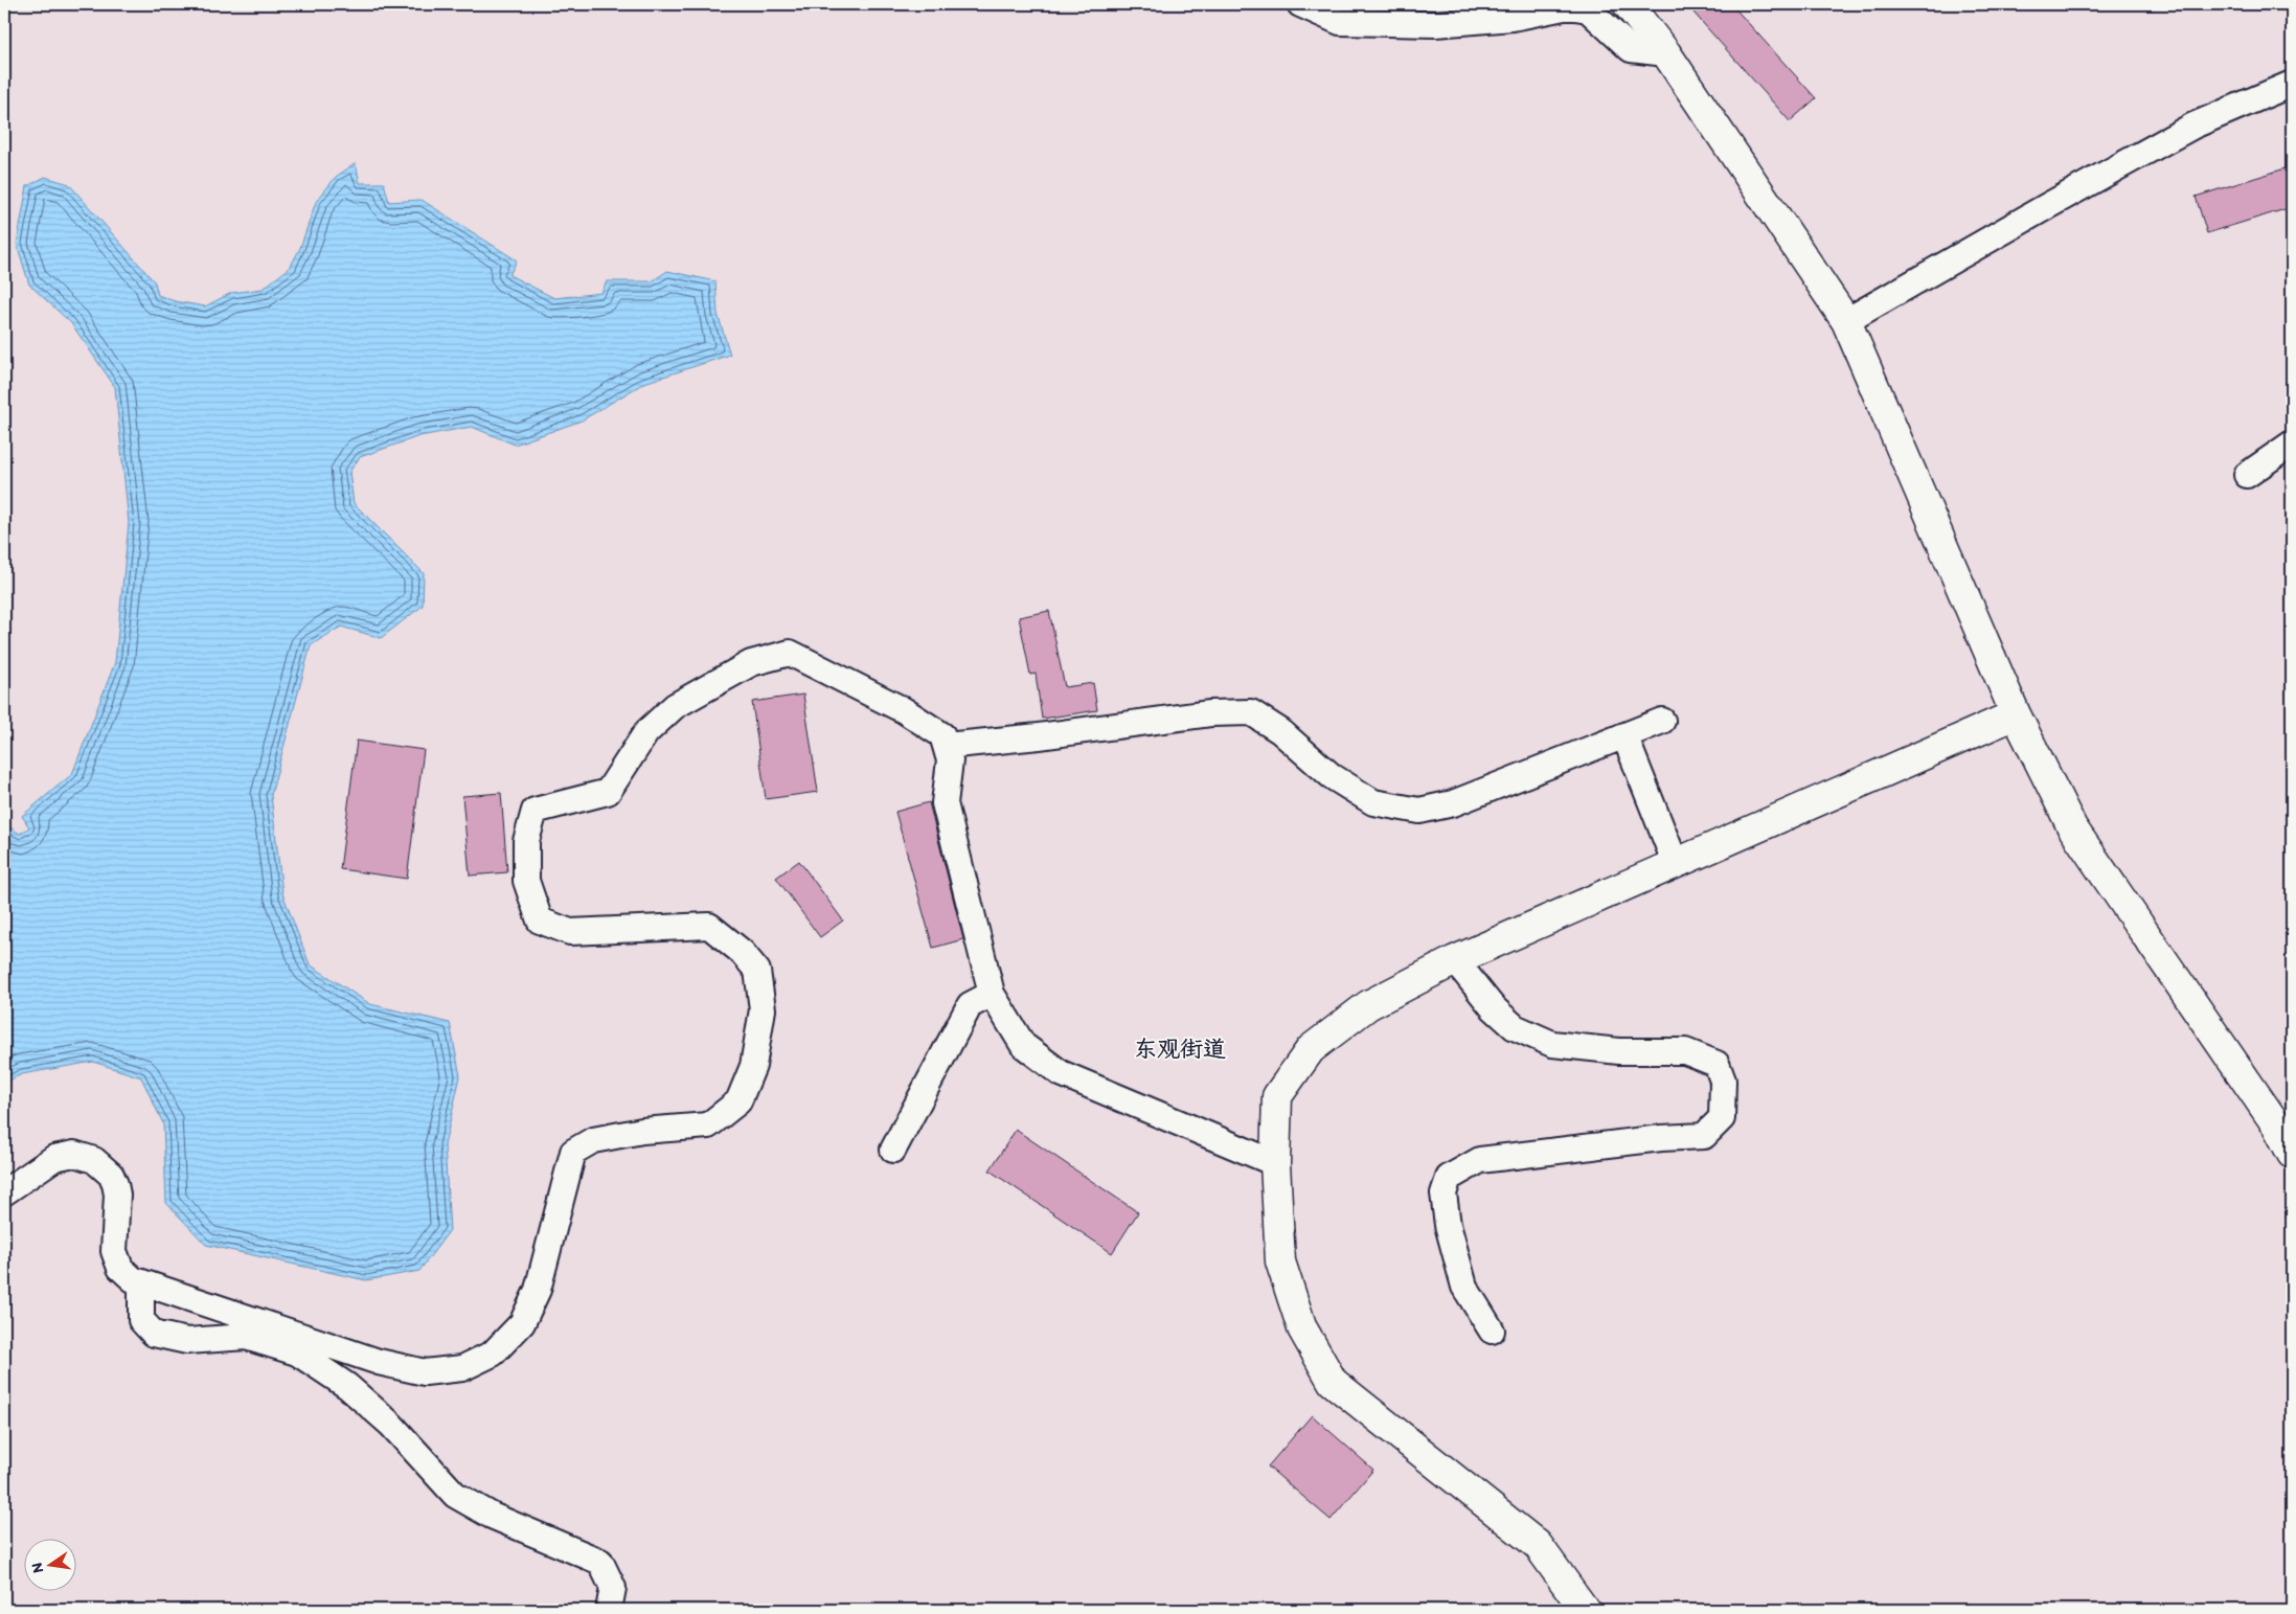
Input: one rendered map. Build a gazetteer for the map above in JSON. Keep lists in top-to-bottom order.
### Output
{
  "districts": ["东观街道"],
  "north": "left"
}
